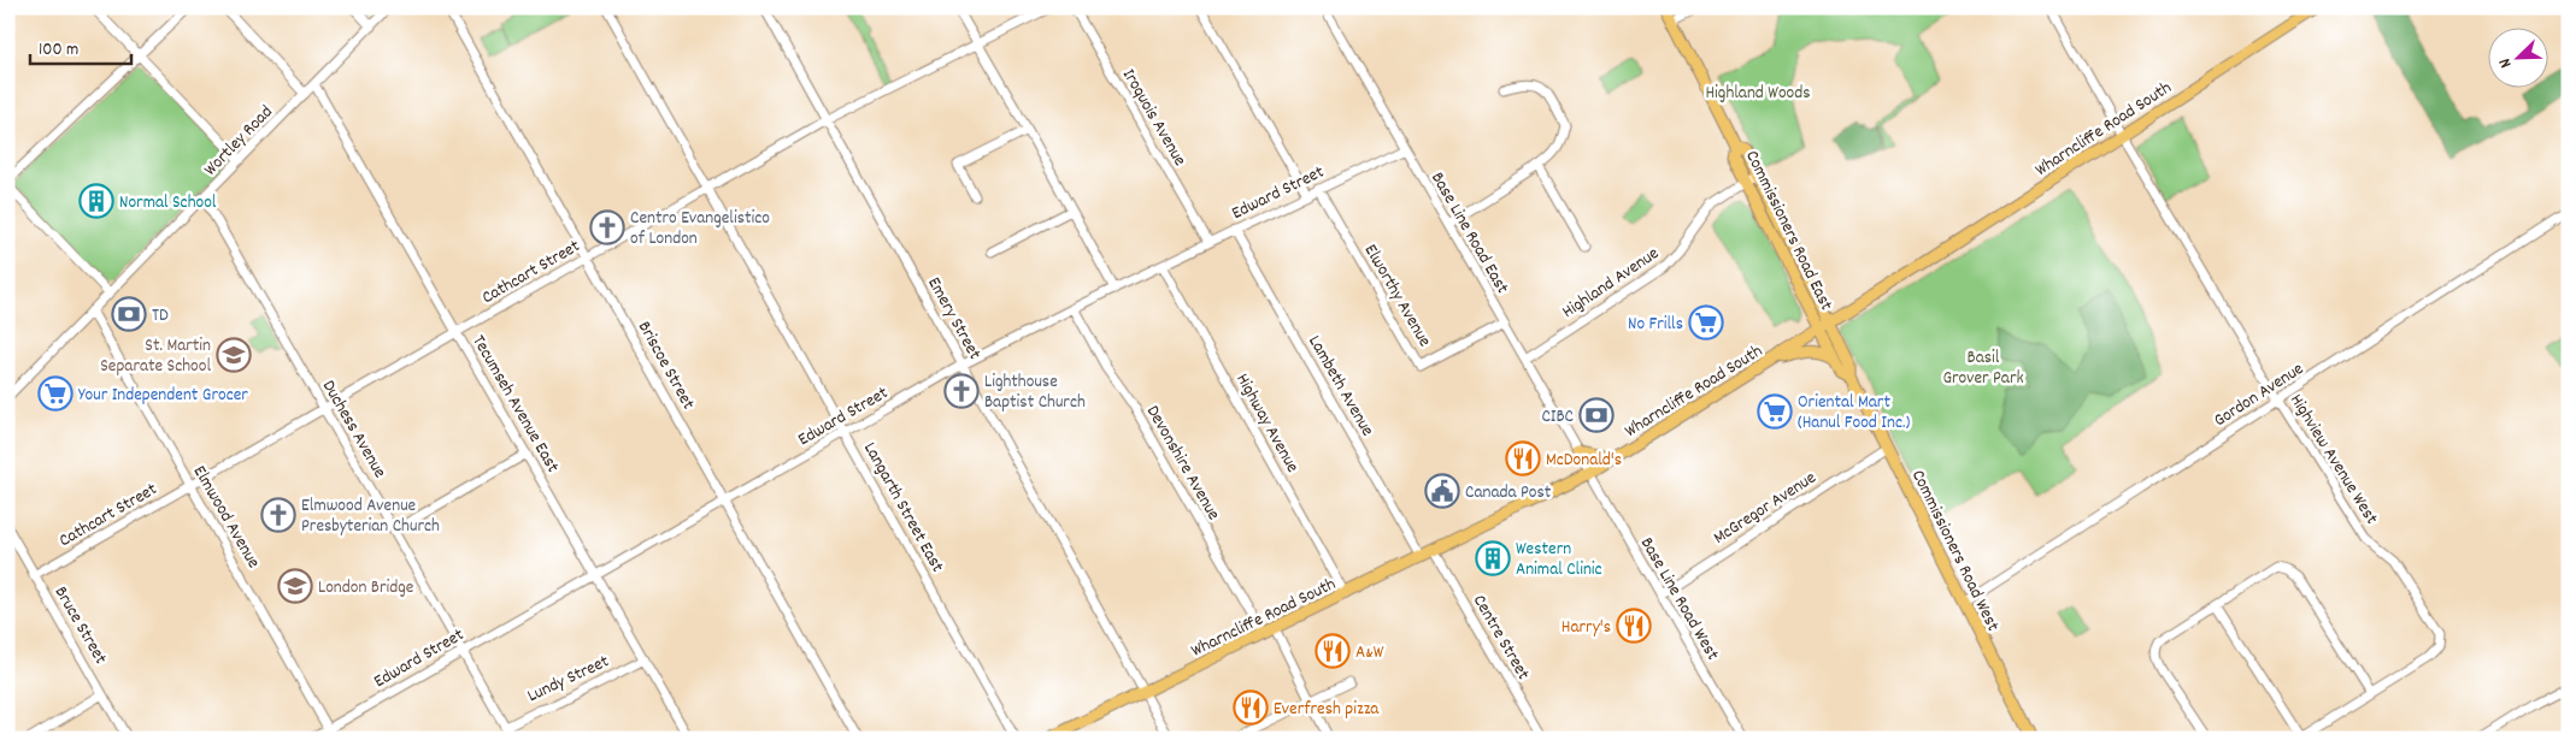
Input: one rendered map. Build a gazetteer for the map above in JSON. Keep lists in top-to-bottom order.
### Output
{
  "streets": {
    "main road": ["Wharncliffe Road South", "Commissioners Road East", "Commissioners Road West"],
    "street": [
      "Iroquois Avenue",
      "Wortley Road",
      "Edward Street",
      "Base Line Road East",
      "Cathcart Street",
      "Highland Avenue",
      "Elworthy Avenue",
      "Emery Street",
      "Briscoe Street",
      "Lambeth Avenue",
      "Gordon Avenue",
      "Tecumseh Avenue East",
      "Highway Avenue",
      "Duchess Avenue",
      "Highview Avenue West",
      "Devonshire Avenue",
      "Langarth Street East",
      "McGregor Avenue",
      "Elmwood Avenue",
      "Base Line Road West",
      "Bruce Street",
      "Centre Street",
      "Lundy Street"
    ]
  },
  "crossings": [
    ["Iroquois Avenue", "Edward Street"],
    ["Wharncliffe Road South", "Commissioners Road East"],
    ["Wharncliffe Road South", "Base Line Road East"],
    ["Wharncliffe Road South", "Emery Street"],
    ["Wharncliffe Road South", "Lambeth Avenue"],
    ["Wharncliffe Road South", "Highway Avenue"],
    ["Wharncliffe Road South", "Highview Avenue West"],
    ["Wharncliffe Road South", "Devonshire Avenue"],
    ["Wharncliffe Road South", "Commissioners Road West"],
    ["Wharncliffe Road South", "Base Line Road West"],
    ["Wharncliffe Road South", "Centre Street"],
    ["Wortley Road", "Tecumseh Avenue East"],
    ["Wortley Road", "Duchess Avenue"],
    ["Wortley Road", "Elmwood Avenue"],
    ["Edward Street", "Base Line Road East"],
    ["Edward Street", "Elworthy Avenue"],
    ["Edward Street", "Emery Street"],
    ["Edward Street", "Briscoe Street"],
    ["Edward Street", "Lambeth Avenue"],
    ["Edward Street", "Tecumseh Avenue East"],
    ["Edward Street", "Highway Avenue"],
    ["Edward Street", "Duchess Avenue"],
    ["Edward Street", "Devonshire Avenue"],
    ["Edward Street", "Langarth Street East"],
    ["Edward Street", "Elmwood Avenue"],
    ["Commissioners Road East", "Highland Avenue"],
    ["Commissioners Road East", "Commissioners Road West"],
    ["Base Line Road East", "Highland Avenue"],
    ["Base Line Road East", "Elworthy Avenue"],
    ["Base Line Road East", "Base Line Road West"],
    ["Cathcart Street", "Emery Street"],
    ["Cathcart Street", "Briscoe Street"],
    ["Cathcart Street", "Tecumseh Avenue East"],
    ["Cathcart Street", "Duchess Avenue"],
    ["Cathcart Street", "Langarth Street East"],
    ["Cathcart Street", "Elmwood Avenue"],
    ["Cathcart Street", "Bruce Street"],
    ["Gordon Avenue", "Highview Avenue West"],
    ["Gordon Avenue", "Commissioners Road West"],
    ["Tecumseh Avenue East", "Lundy Street"],
    ["Duchess Avenue", "Lundy Street"],
    ["McGregor Avenue", "Commissioners Road West"],
    ["McGregor Avenue", "Base Line Road West"]
  ],
  "parks": ["Highland Woods", "Basil Grover Park"],
  "places": {
    "building": ["Normal School", "Western Animal Clinic"],
    "church": ["Centro Evangelistico of London", "Lighthouse Baptist Church", "Elmwood Avenue Presbyterian Church"],
    "bank": ["TD", "CIBC"],
    "supermarket": ["No Frills", "Your Independent Grocer", "Oriental Mart (Hanul Food Inc.)"],
    "school or university": ["St. Martin Separate School", "London Bridge"],
    "restaurant": [
      "McDonald's",
      "Harry's",
      "A&W",
      "Everfresh pizza"
    ],
    "public building": ["Canada Post"]
  },
  "scale_bar": "100 m",
  "north": "bottom left"
}
